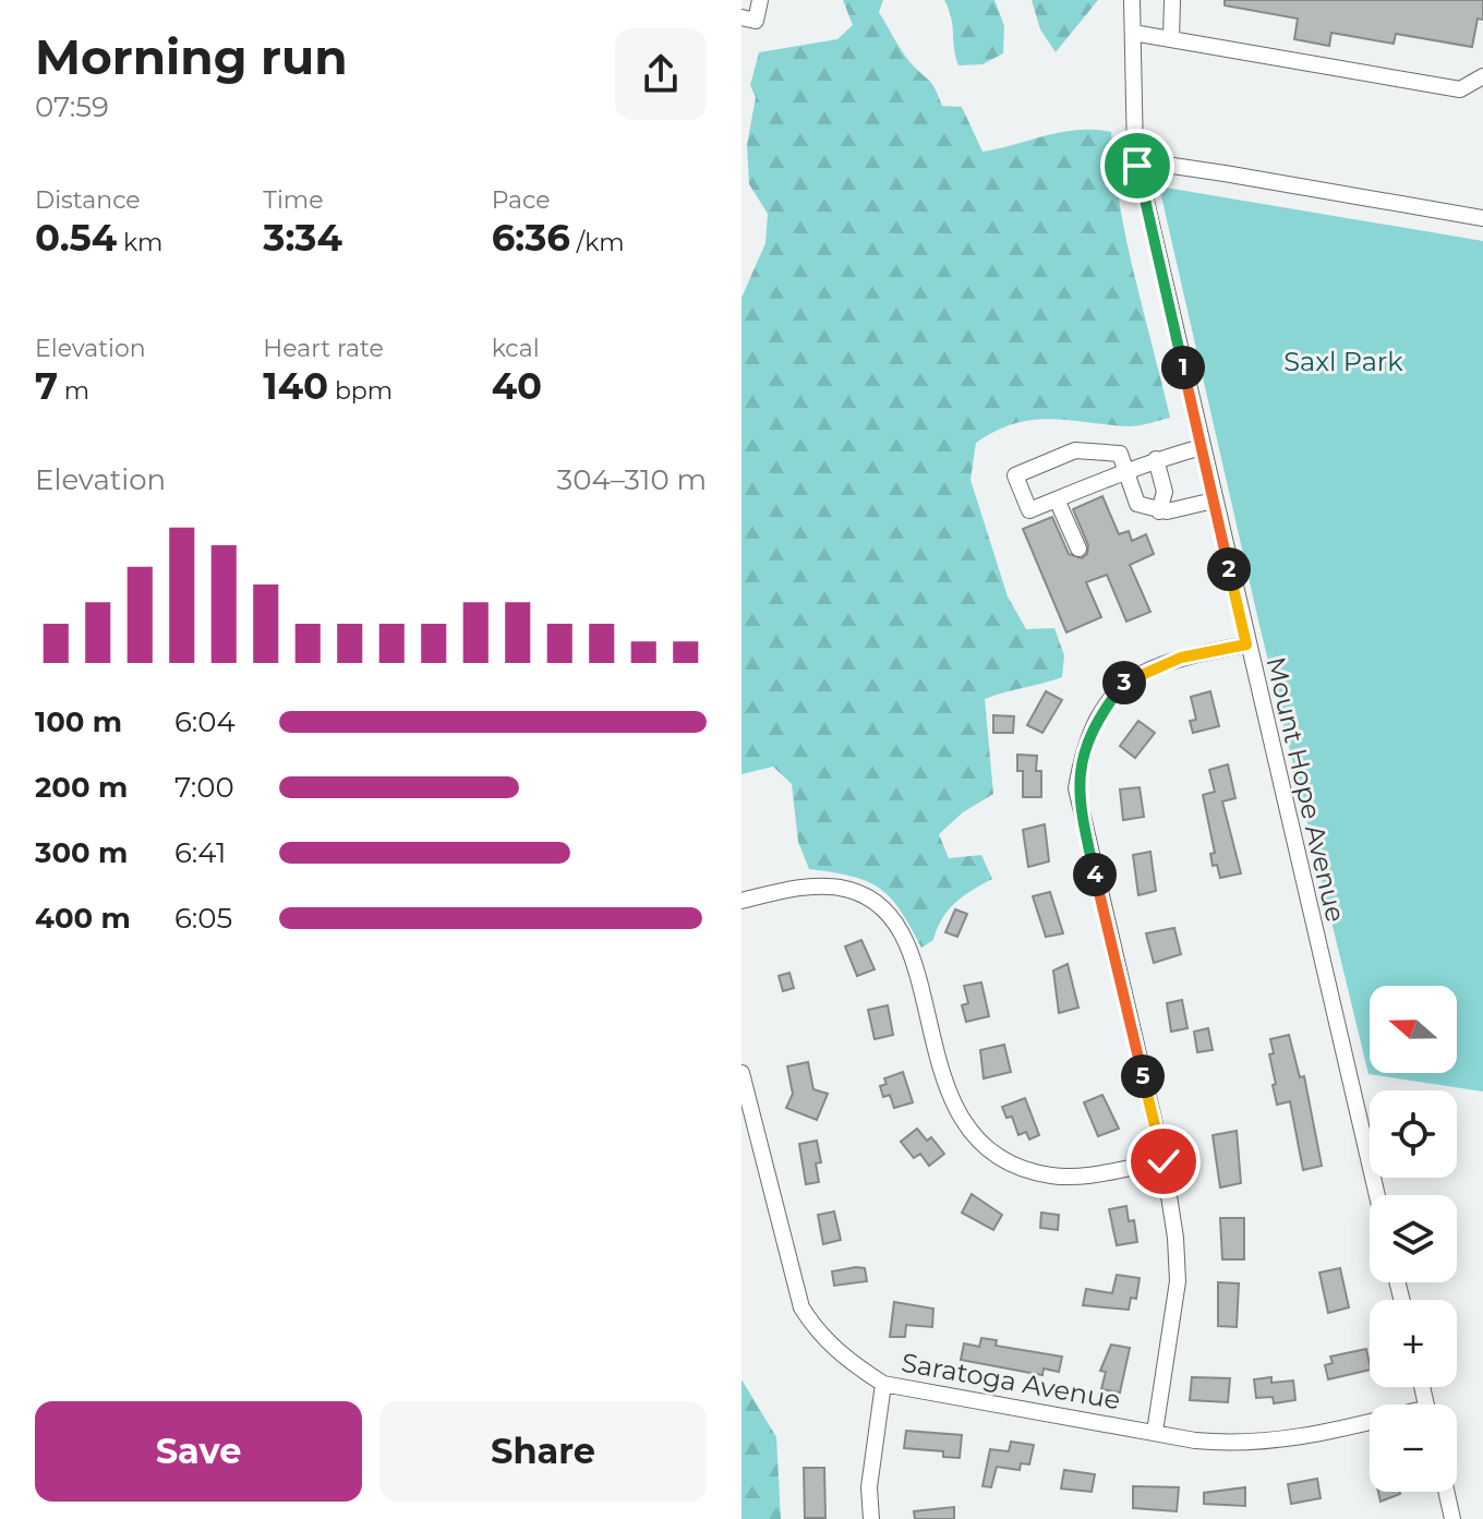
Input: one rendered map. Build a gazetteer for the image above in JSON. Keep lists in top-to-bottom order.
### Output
{
  "streets": {
    "street": ["Mount Hope Avenue", "Saratoga Avenue"]
  },
  "parks": ["Saxl Park"],
  "north": "left",
  "page": {
    "heading": ["Morning run", "07:59"],
    "stats": [
      ["Distance", "0.54 km"],
      ["Time", "3:34"],
      ["Pace", "6:36 /km"],
      ["Elevation", "7 m"],
      ["Heart rate", "140 bpm"],
      ["kcal", "40"]
    ],
    "pins": [
      "1",
      "2",
      "3",
      "4",
      "5"
    ],
    "chart": ["Elevation", "304–310 m"],
    "list": [
      {
        "name": "100 m",
        "note": "6:04"
      },
      {
        "name": "200 m",
        "note": "7:00"
      },
      {
        "name": "300 m",
        "note": "6:41"
      },
      {
        "name": "400 m",
        "note": "6:05"
      }
    ],
    "map_buttons": ["+", "−"],
    "buttons": ["Save", "Share"]
  }
}
